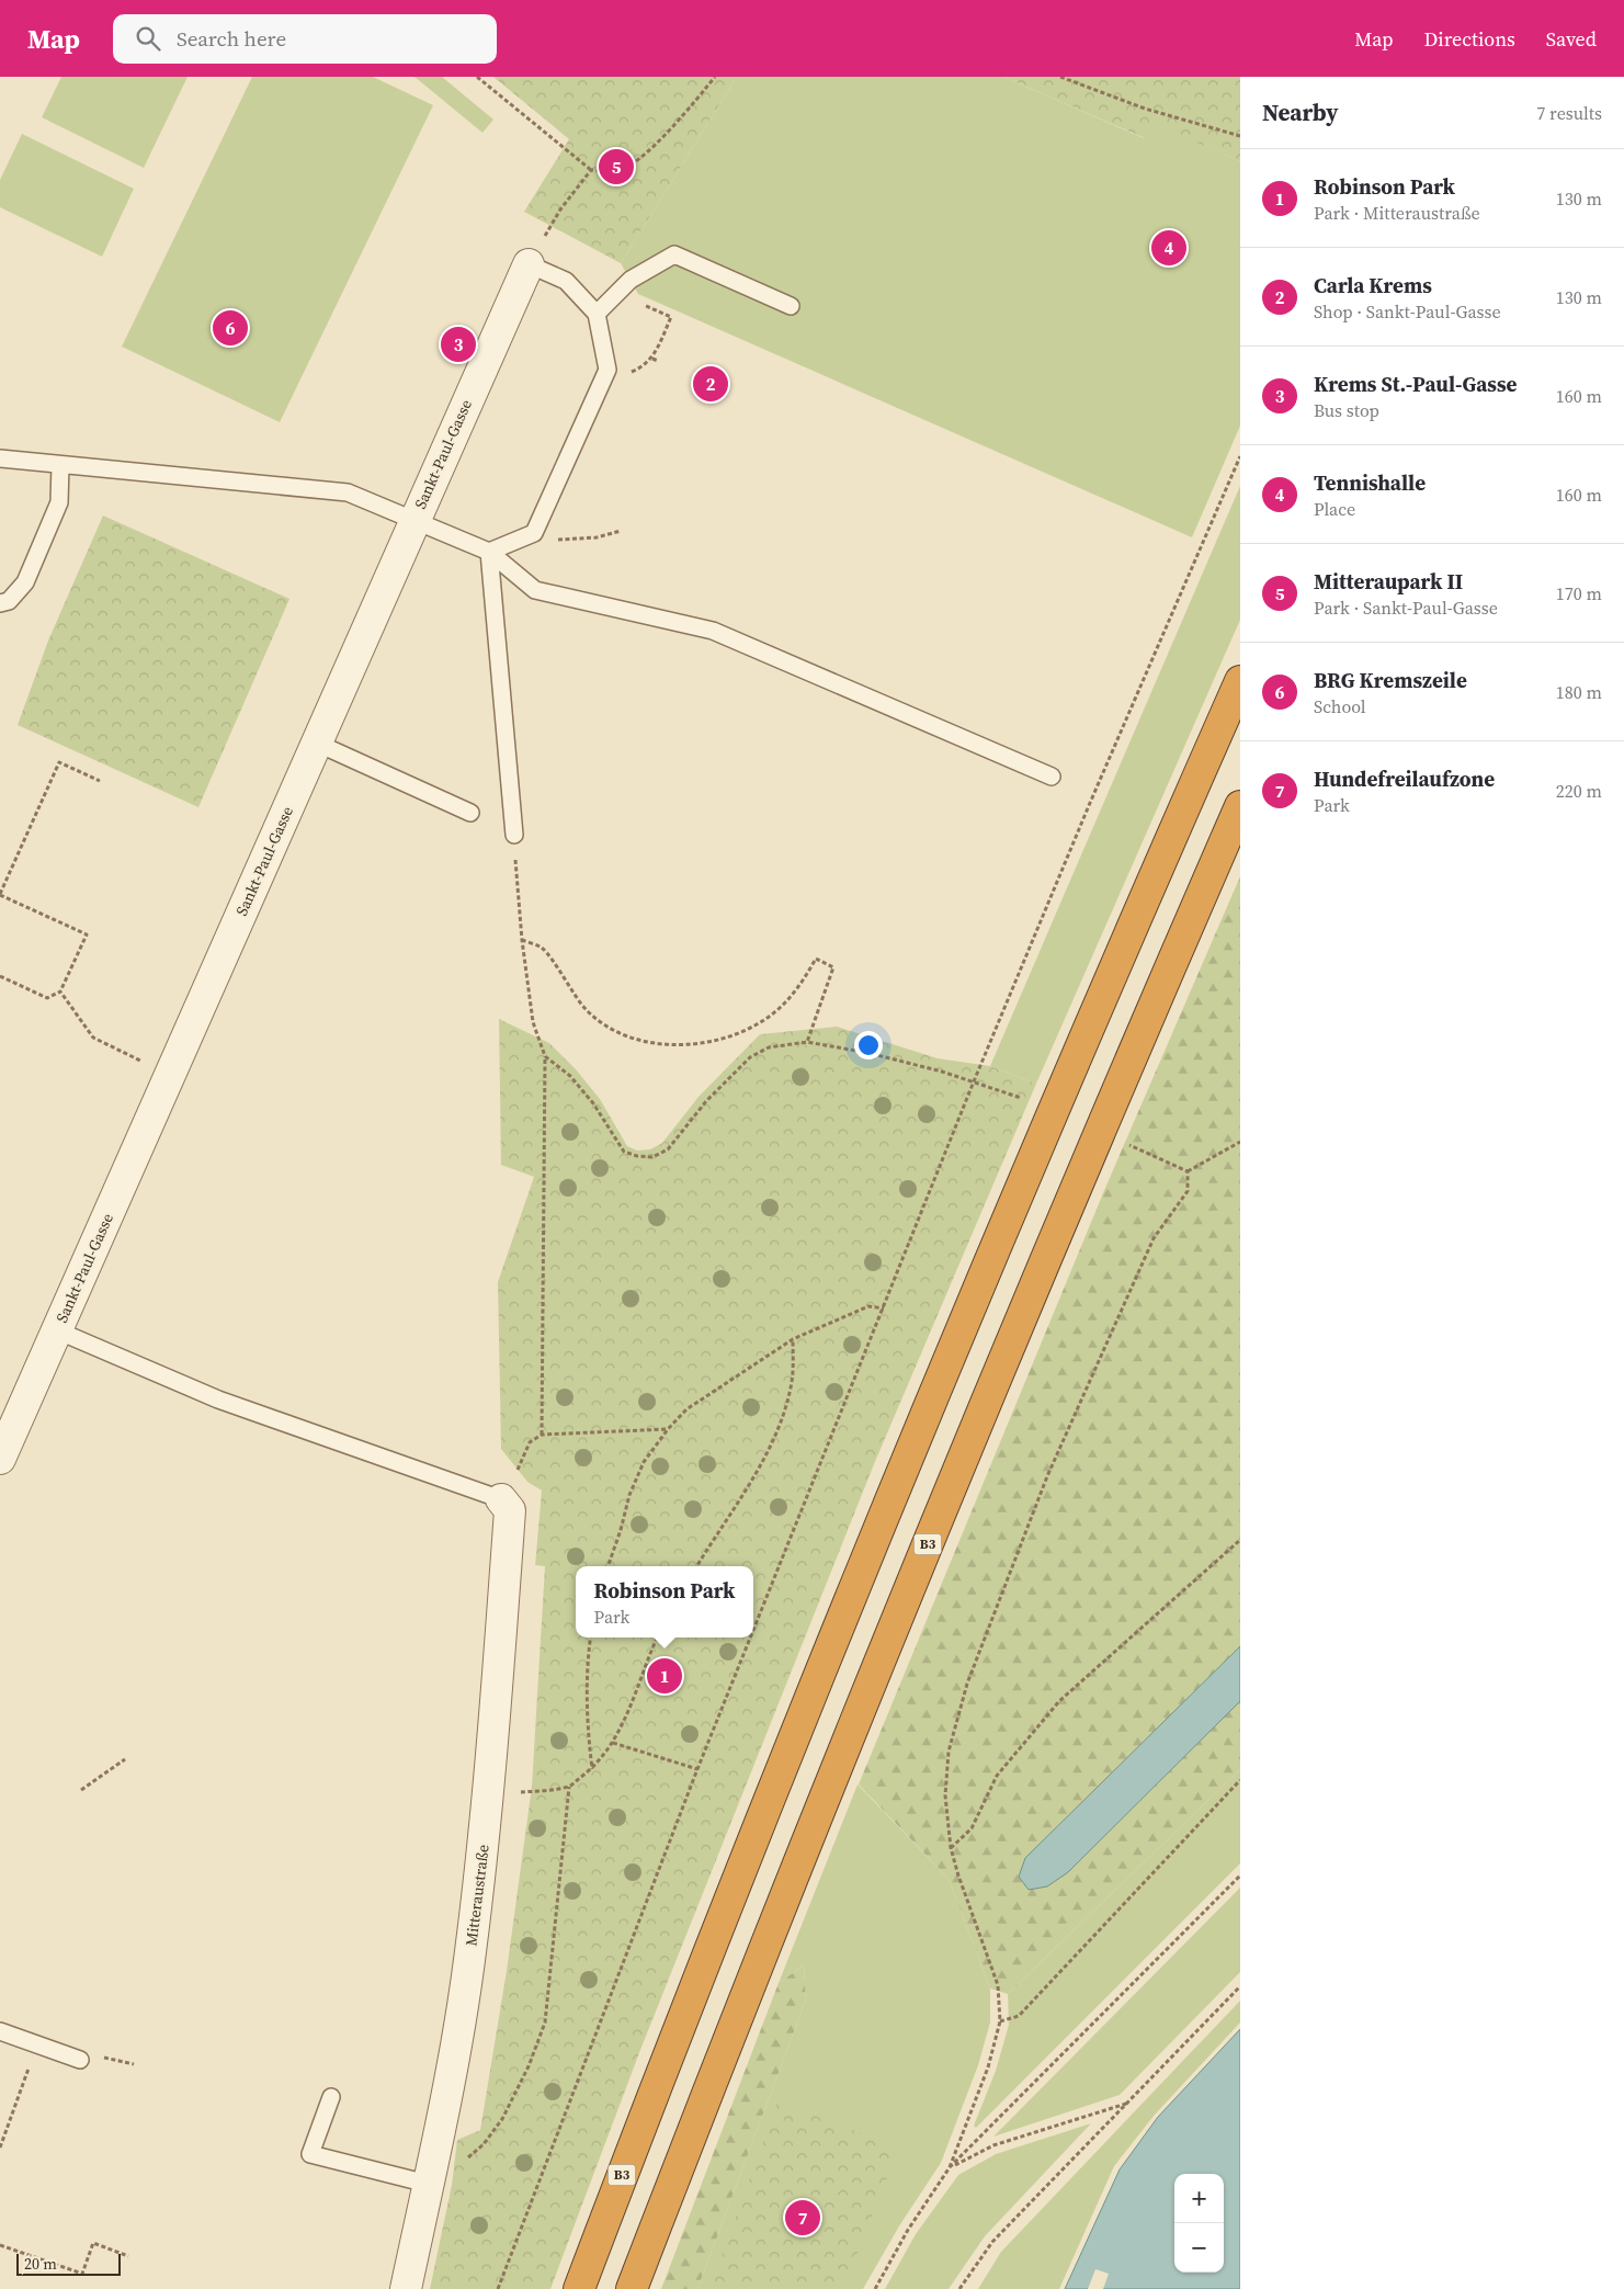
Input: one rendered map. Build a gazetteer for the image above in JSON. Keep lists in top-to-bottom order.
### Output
{
  "streets": {
    "highway": ["B3"],
    "street": ["Sankt-Paul-Gasse", "Mitteraustraße"]
  },
  "scale_bar": "20 m",
  "page": {
    "header": "Map",
    "search": "Search here",
    "nav": ["Map", "Directions", "Saved"],
    "heading": ["Nearby", "7 results"],
    "pins": [
      "5",
      "4",
      "6",
      "3",
      "2",
      "1",
      "7"
    ],
    "list": [
      {
        "mark": "1",
        "name": "Robinson Park",
        "note": "Park · Mitteraustraße",
        "value": "130 m"
      },
      {
        "mark": "2",
        "name": "Carla Krems",
        "note": "Shop · Sankt-Paul-Gasse",
        "value": "130 m"
      },
      {
        "mark": "3",
        "name": "Krems St.-Paul-Gasse",
        "note": "Bus stop",
        "value": "160 m"
      },
      {
        "mark": "4",
        "name": "Tennishalle",
        "note": "Place",
        "value": "160 m"
      },
      {
        "mark": "5",
        "name": "Mitteraupark II",
        "note": "Park · Sankt-Paul-Gasse",
        "value": "170 m"
      },
      {
        "mark": "6",
        "name": "BRG Kremszeile",
        "note": "School",
        "value": "180 m"
      },
      {
        "mark": "7",
        "name": "Hundefreilaufzone",
        "note": "Park",
        "value": "220 m"
      }
    ],
    "popup": ["Robinson Park", "Park"],
    "map_buttons": ["+", "−"],
    "scale": "20 m"
  }
}
